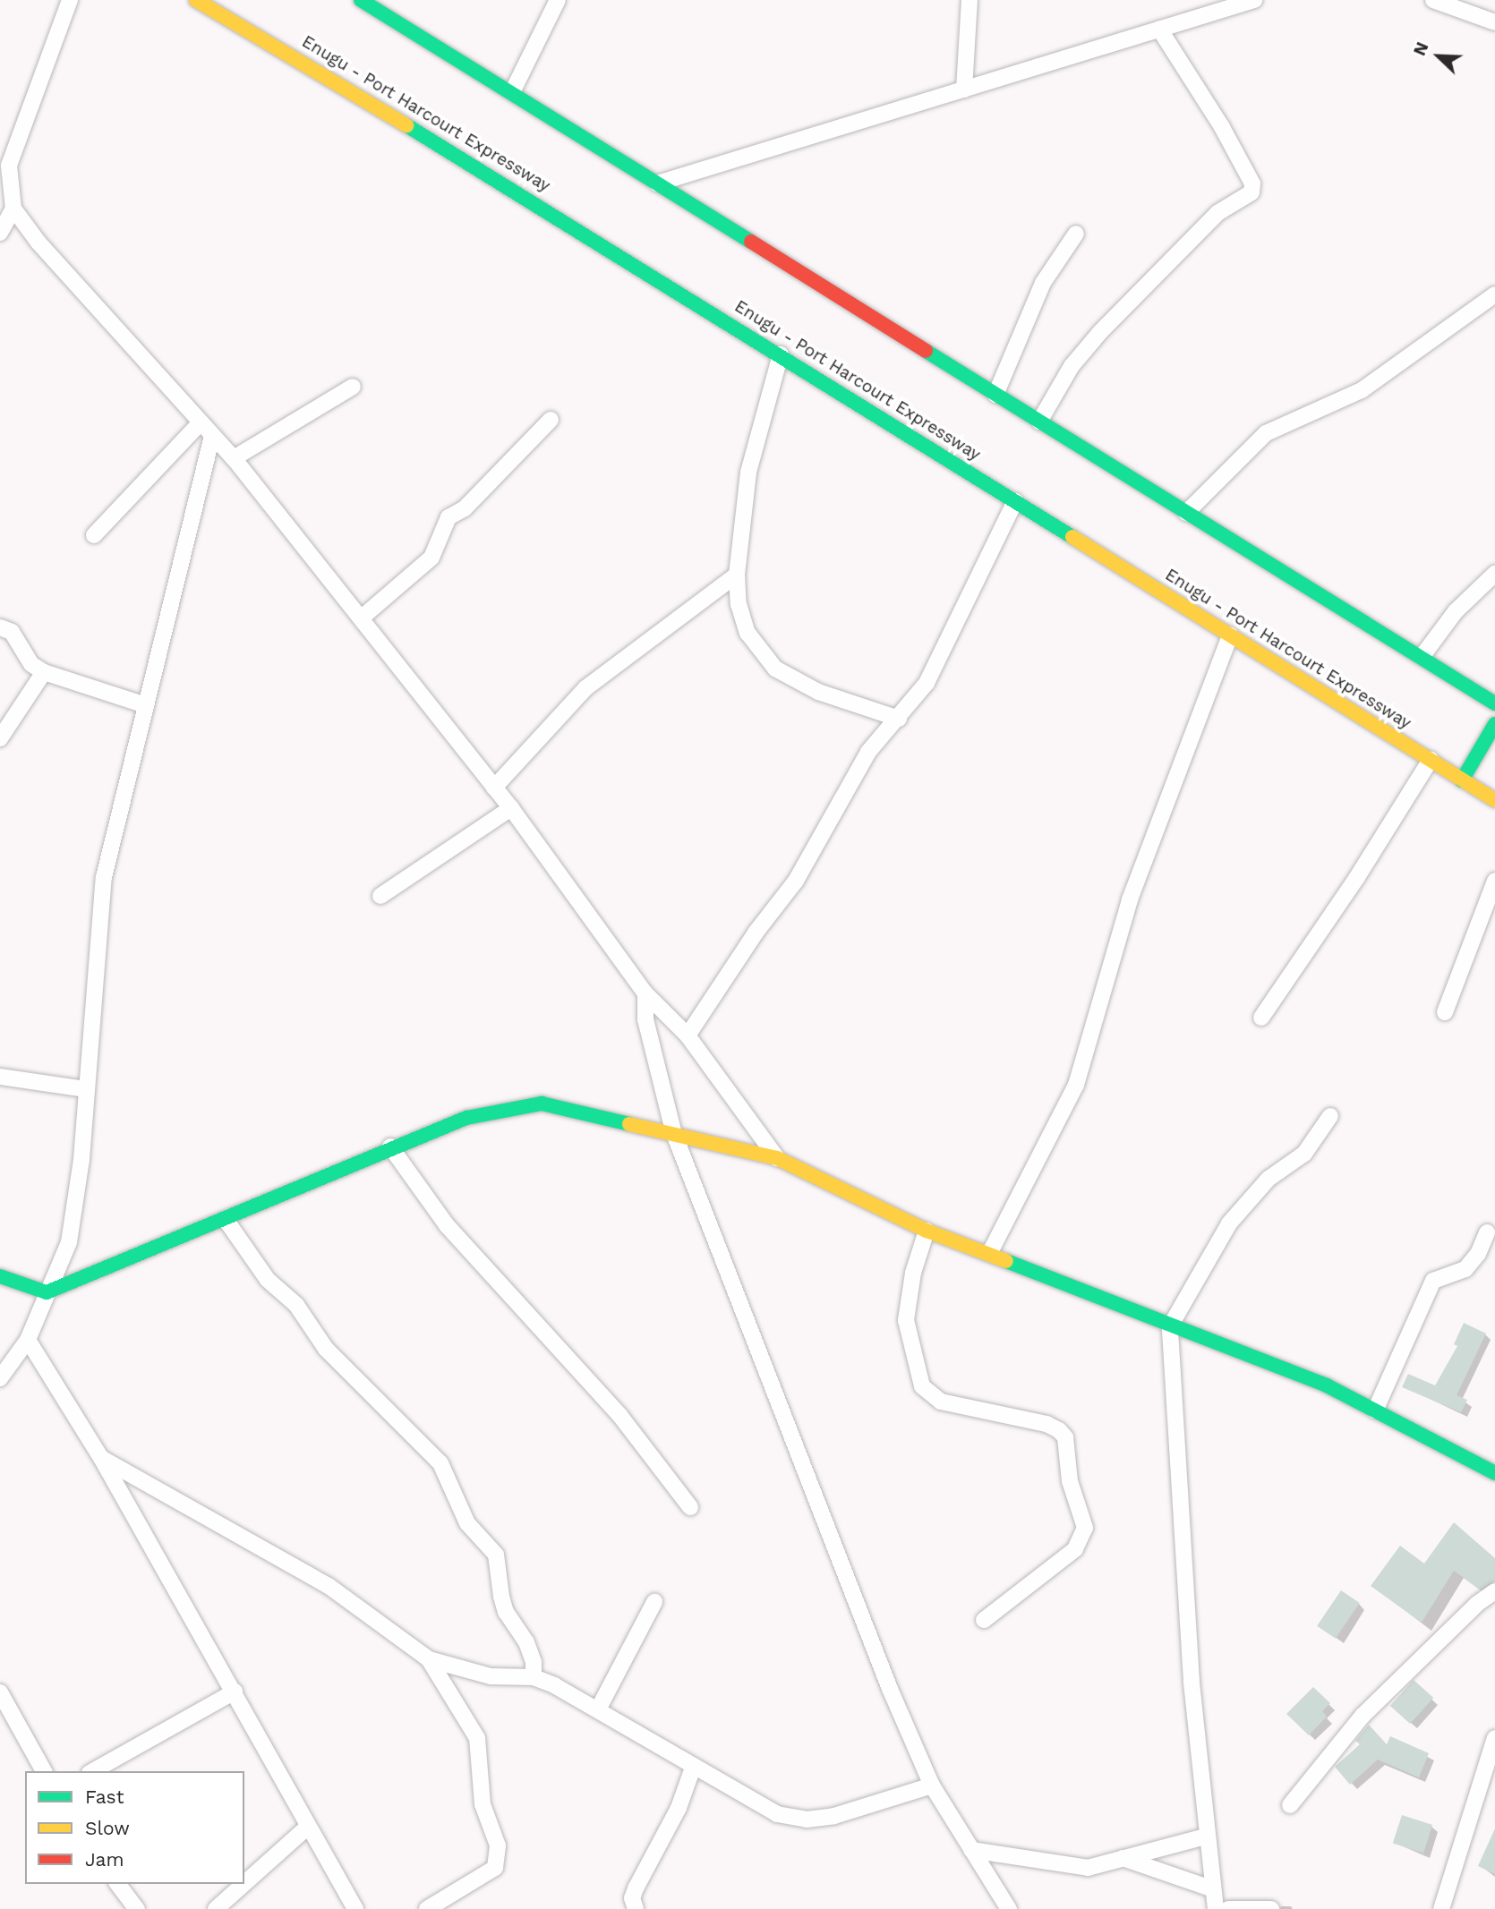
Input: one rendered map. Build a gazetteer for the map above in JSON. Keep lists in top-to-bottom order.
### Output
{
  "streets": {
    "main road": ["Enugu - Port Harcourt Expressway"]
  },
  "legend": ["Fast", "Slow", "Jam"],
  "north": "top left"
}
